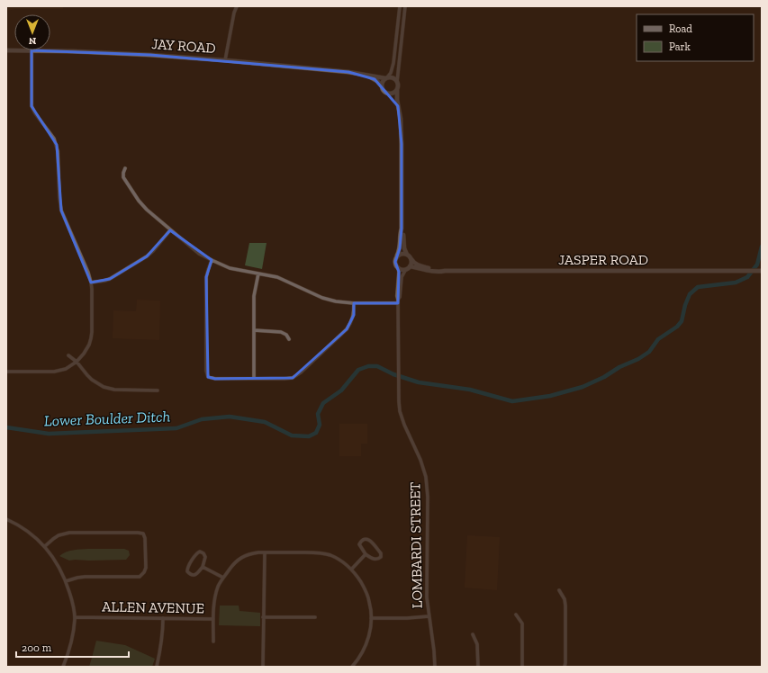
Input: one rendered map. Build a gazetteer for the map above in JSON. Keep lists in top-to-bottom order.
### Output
{
  "streets": {
    "street": [
      "JAY ROAD",
      "JASPER ROAD",
      "LOMBARDI STREET",
      "ALLEN AVENUE"
    ]
  },
  "crossings": [
    ["JASPER ROAD", "LOMBARDI STREET"]
  ],
  "water": ["Lower Boulder Ditch"],
  "legend": ["Road", "Park"],
  "scale_bar": "200 m",
  "north": "bottom"
}
